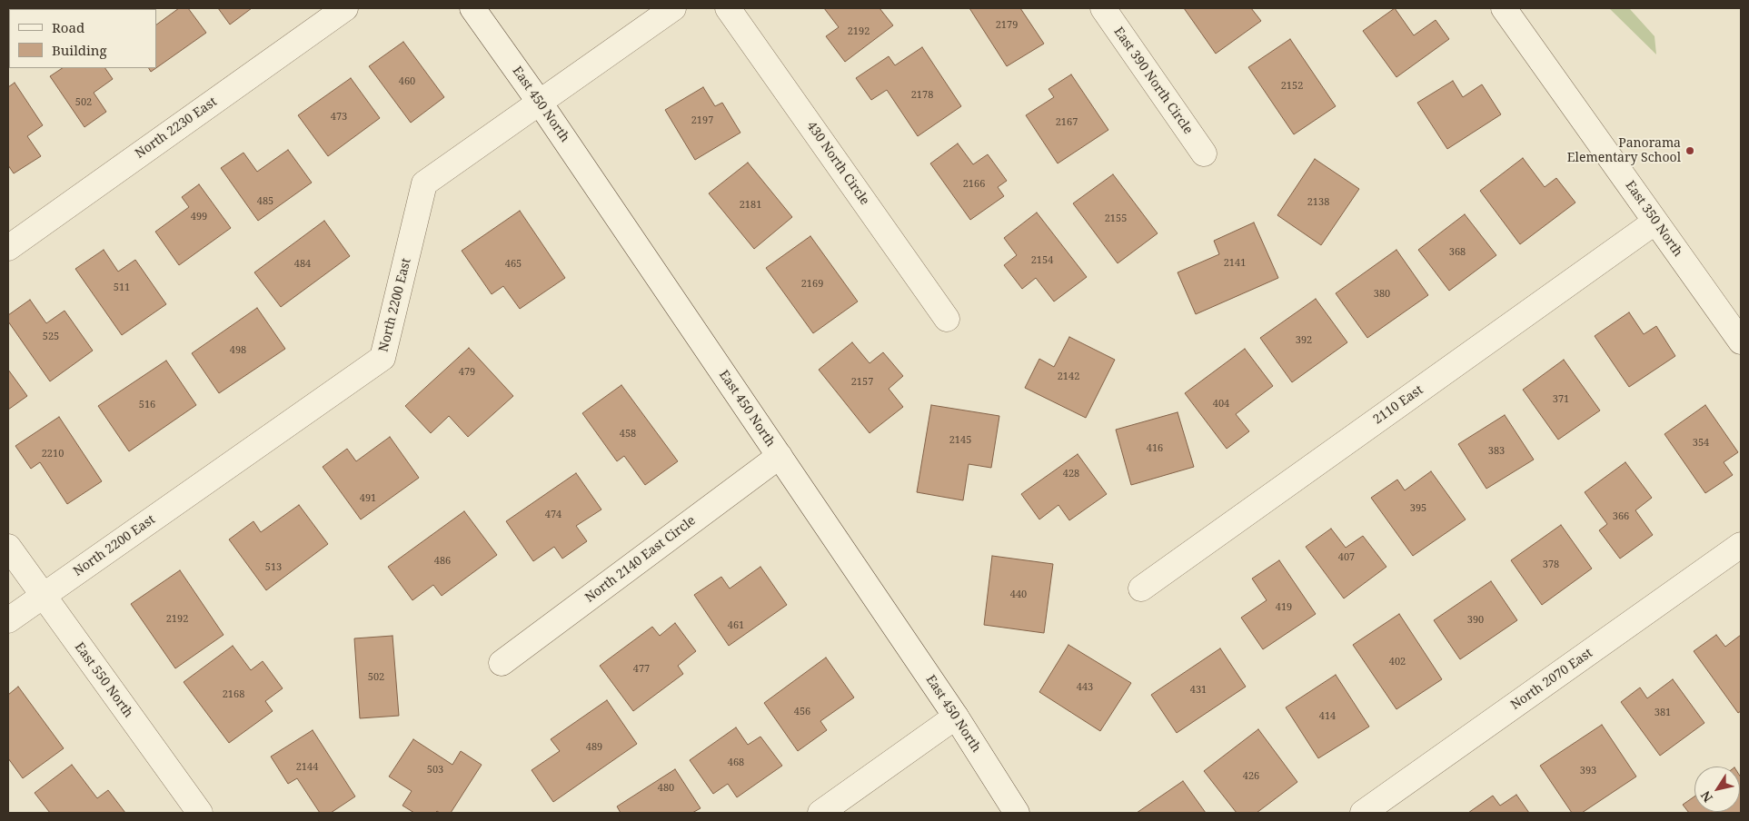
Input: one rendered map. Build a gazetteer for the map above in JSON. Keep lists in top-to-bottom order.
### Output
{
  "streets": {
    "street": [
      "East 390 North Circle",
      "East 450 North",
      "North 2230 East",
      "430 North Circle",
      "East 350 North",
      "North 2200 East",
      "2110 East",
      "North 2140 East Circle",
      "North 2070 East",
      "East 550 North"
    ]
  },
  "crossings": [
    ["East 450 North", "North 2200 East"],
    ["East 450 North", "North 2140 East Circle"],
    ["East 350 North", "2110 East"],
    ["North 2200 East", "East 550 North"]
  ],
  "places": ["Panorama Elementary School"],
  "house_numbers": [
    "2179",
    "2192",
    "460",
    "2152",
    "2178",
    "502",
    "473",
    "2197",
    "2167",
    "2166",
    "485",
    "2138",
    "2181",
    "499",
    "2155",
    "368",
    "2154",
    "2141",
    "484",
    "465",
    "2169",
    "511",
    "380",
    "525",
    "392",
    "498",
    "479",
    "2142",
    "2157",
    "371",
    "404",
    "516",
    "458",
    "2145",
    "354",
    "416",
    "383",
    "2210",
    "428",
    "491",
    "395",
    "474",
    "366",
    "407",
    "486",
    "378",
    "513",
    "440",
    "419",
    "2192",
    "390",
    "461",
    "402",
    "477",
    "502",
    "443",
    "431",
    "2168",
    "456",
    "381",
    "414",
    "489",
    "468",
    "2144",
    "503",
    "393",
    "426",
    "480"
  ],
  "legend": ["Road", "Building"],
  "north": "bottom left"
}
